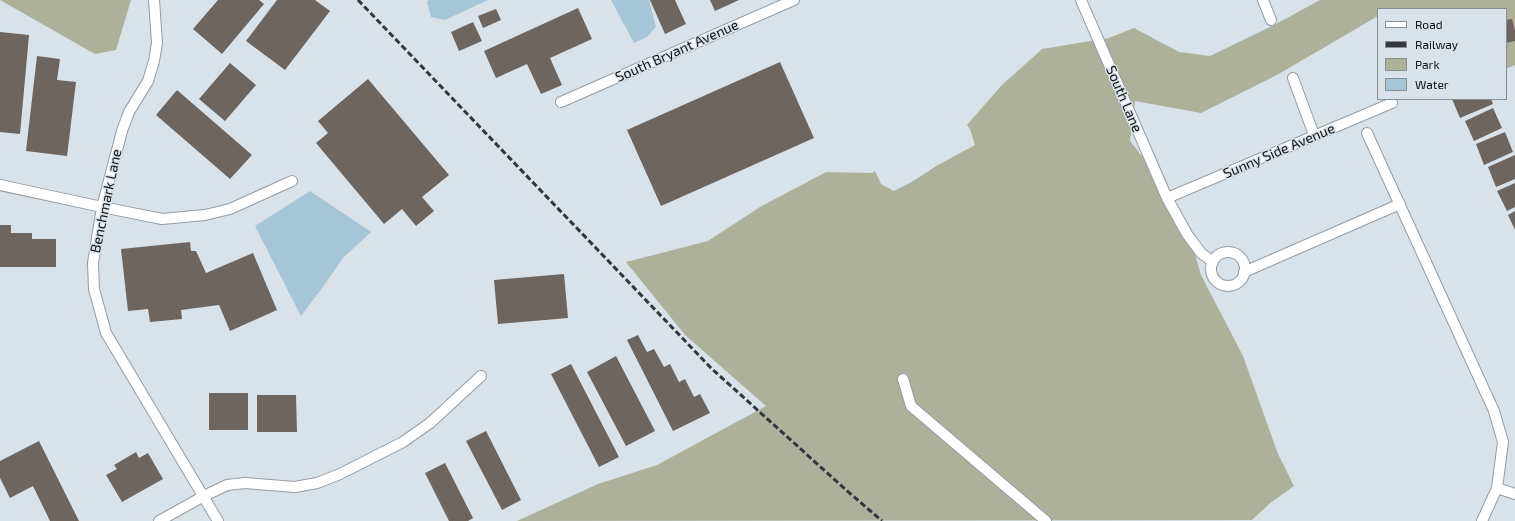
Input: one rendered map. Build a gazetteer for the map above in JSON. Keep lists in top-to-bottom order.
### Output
{
  "streets": {
    "street": [
      "South Bryant Avenue",
      "South Lane",
      "Sunny Side Avenue",
      "Benchmark Lane"
    ]
  },
  "crossings": [
    ["South Lane", "Sunny Side Avenue"]
  ],
  "legend": [
    "Road",
    "Railway",
    "Park",
    "Water"
  ]
}
